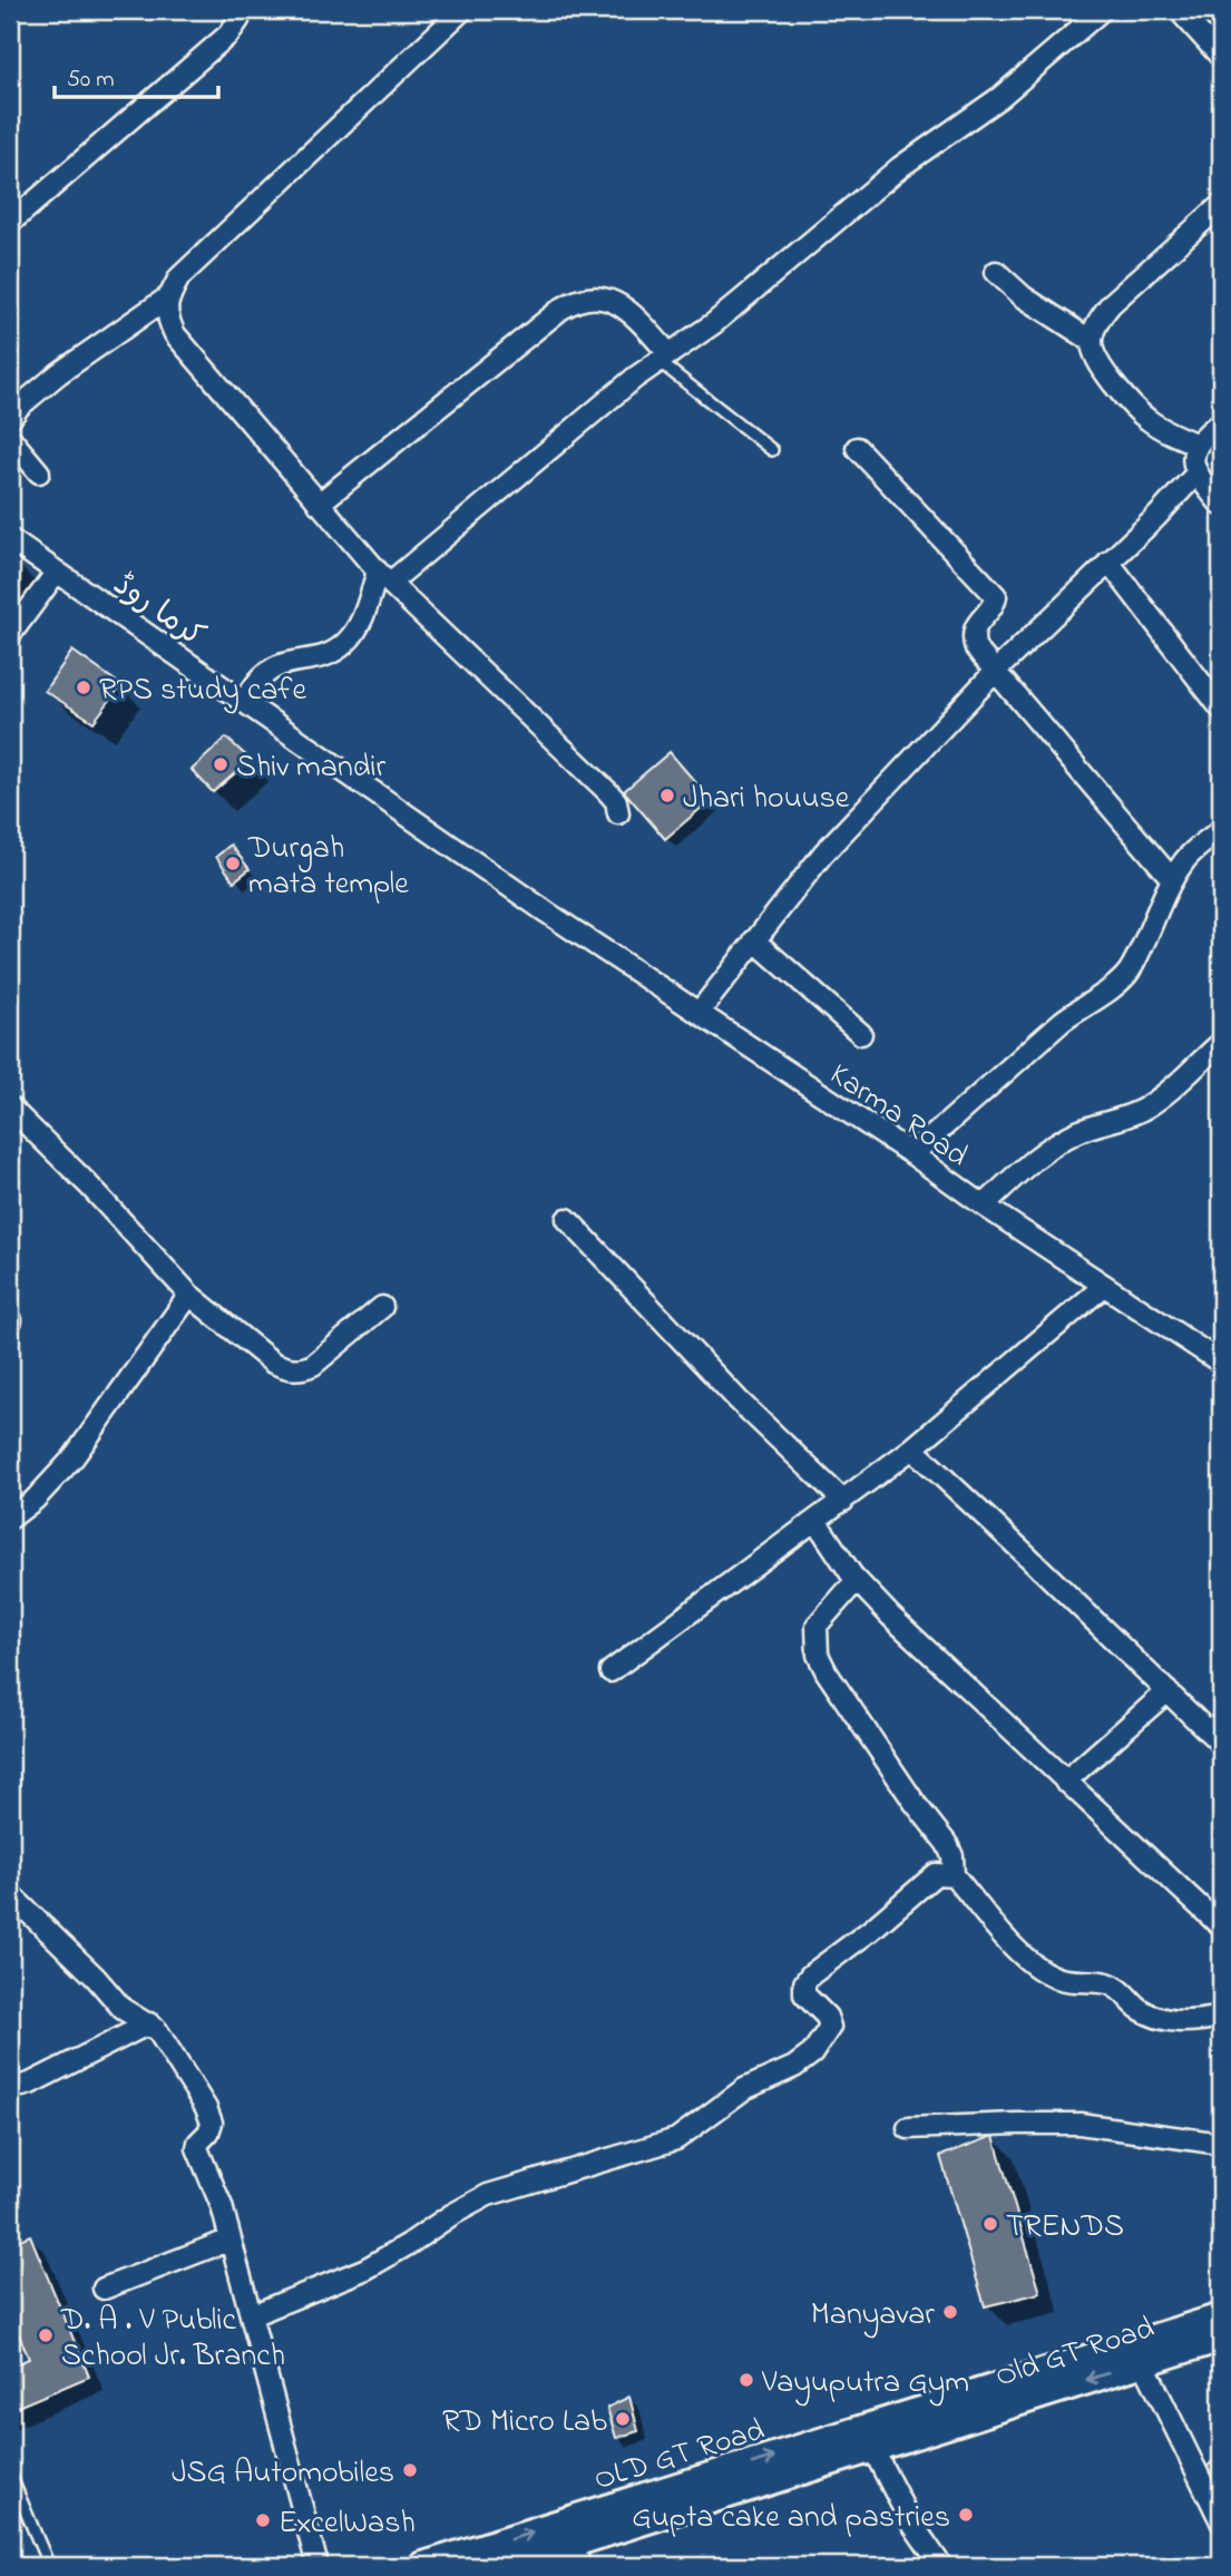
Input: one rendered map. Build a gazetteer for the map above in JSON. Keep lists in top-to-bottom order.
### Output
{
  "streets": {
    "main road": ["Old GT Road", "OLD GT Road"],
    "street": ["کرما روڈ", "Karma Road"]
  },
  "crossings": [
    ["کرما روڈ", "Karma Road"]
  ],
  "one_way": ["Old GT Road", "OLD GT Road"],
  "places": [
    "RPS study cafe",
    "Shiv mandir",
    "Jhari houuse",
    "Durgah mata temple",
    "TRENDS",
    "Manyavar",
    "D. A . V Public School Jr. Branch",
    "Vayuputra Gym",
    "RD Micro Lab",
    "JSG Automobiles",
    "Gupta cake and pastries",
    "ExcelWash"
  ],
  "scale_bar": "50 m"
}
